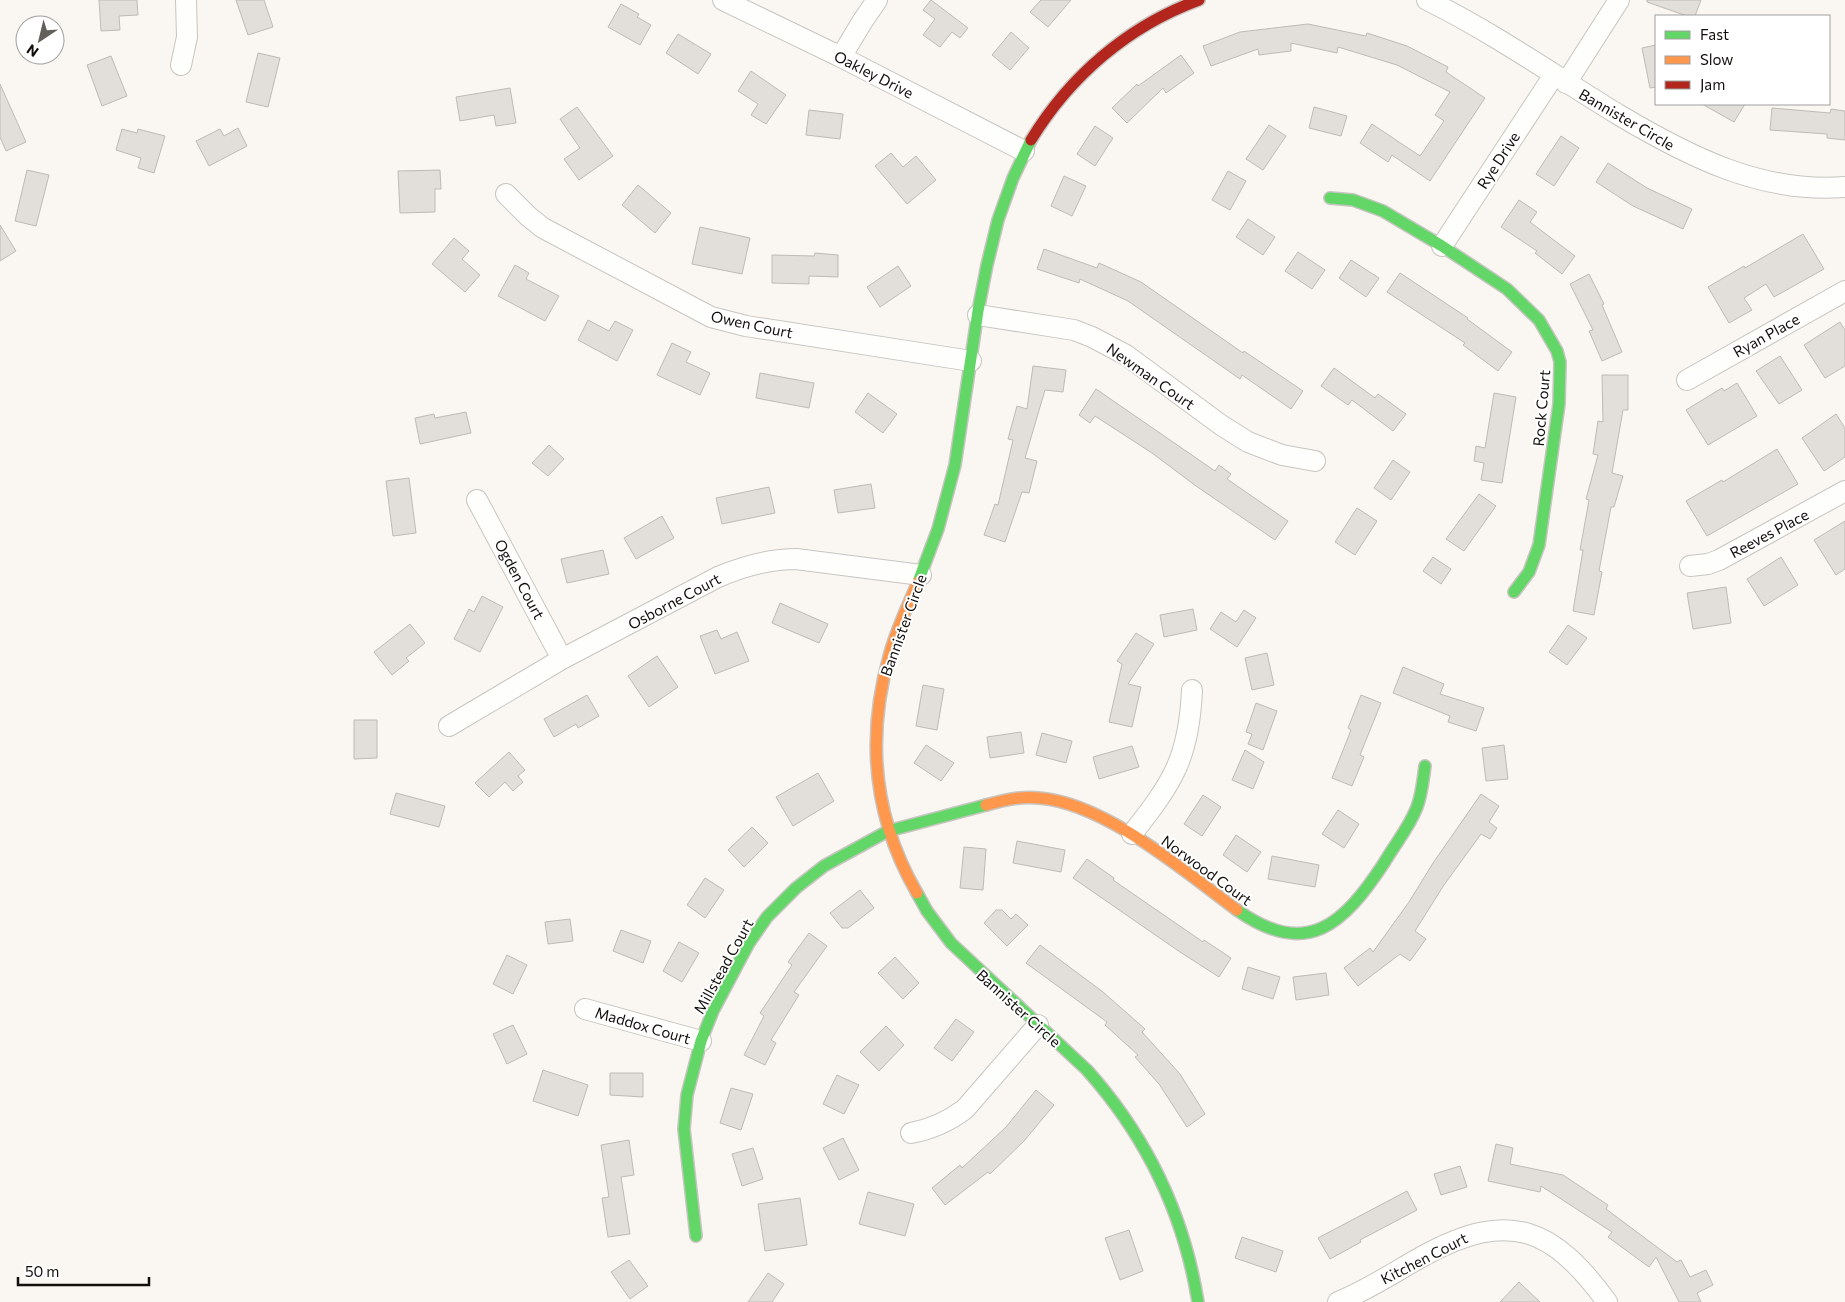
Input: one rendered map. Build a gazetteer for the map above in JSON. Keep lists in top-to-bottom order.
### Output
{
  "streets": {
    "street": [
      "Oakley Drive",
      "Bannister Circle",
      "Rye Drive",
      "Owen Court",
      "Ryan Place",
      "Newman Court",
      "Rock Court",
      "Reeves Place",
      "Ogden Court",
      "Osborne Court",
      "Norwood Court",
      "Millstead Court",
      "Maddox Court",
      "Kitchen Court"
    ]
  },
  "crossings": [
    ["Oakley Drive", "Bannister Circle"],
    ["Bannister Circle", "Rye Drive"],
    ["Bannister Circle", "Owen Court"],
    ["Bannister Circle", "Newman Court"],
    ["Bannister Circle", "Osborne Court"],
    ["Bannister Circle", "Norwood Court"],
    ["Bannister Circle", "Millstead Court"],
    ["Rye Drive", "Rock Court"],
    ["Ogden Court", "Osborne Court"],
    ["Norwood Court", "Millstead Court"],
    ["Millstead Court", "Maddox Court"]
  ],
  "legend": ["Fast", "Slow", "Jam"],
  "scale_bar": "50 m",
  "north": "bottom left"
}
